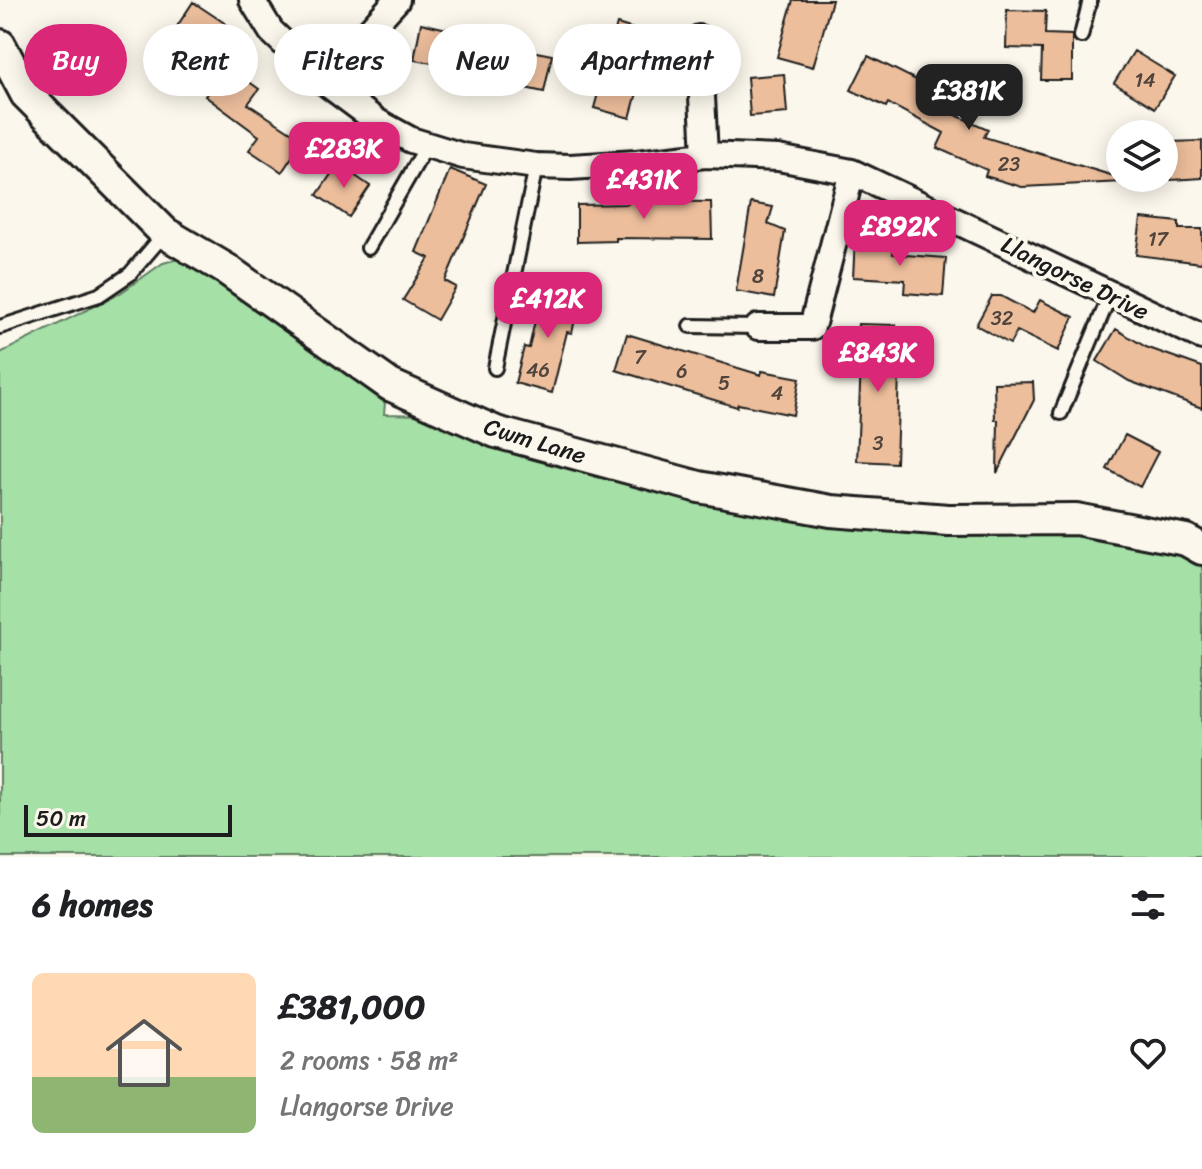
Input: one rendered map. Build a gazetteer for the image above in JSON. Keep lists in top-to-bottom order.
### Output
{
  "streets": {
    "street": ["Llangorse Drive", "Cwm Lane"]
  },
  "house_numbers": [
    "14",
    "23",
    "17",
    "8",
    "32",
    "7",
    "46",
    "6",
    "5",
    "4",
    "3"
  ],
  "scale_bar": "50 m",
  "page": {
    "chip": [
      "Buy",
      "Rent",
      "Filters",
      "New",
      "Apartment"
    ],
    "price": [
      "£381K",
      "£283K",
      "£431K",
      "£892K",
      "£412K",
      "£843K"
    ],
    "scale": "50 m",
    "heading": "6 homes",
    "list": [
      {
        "name": "£381,000",
        "note": "2 rooms · 58 m² · Llangorse Drive"
      }
    ]
  }
}
